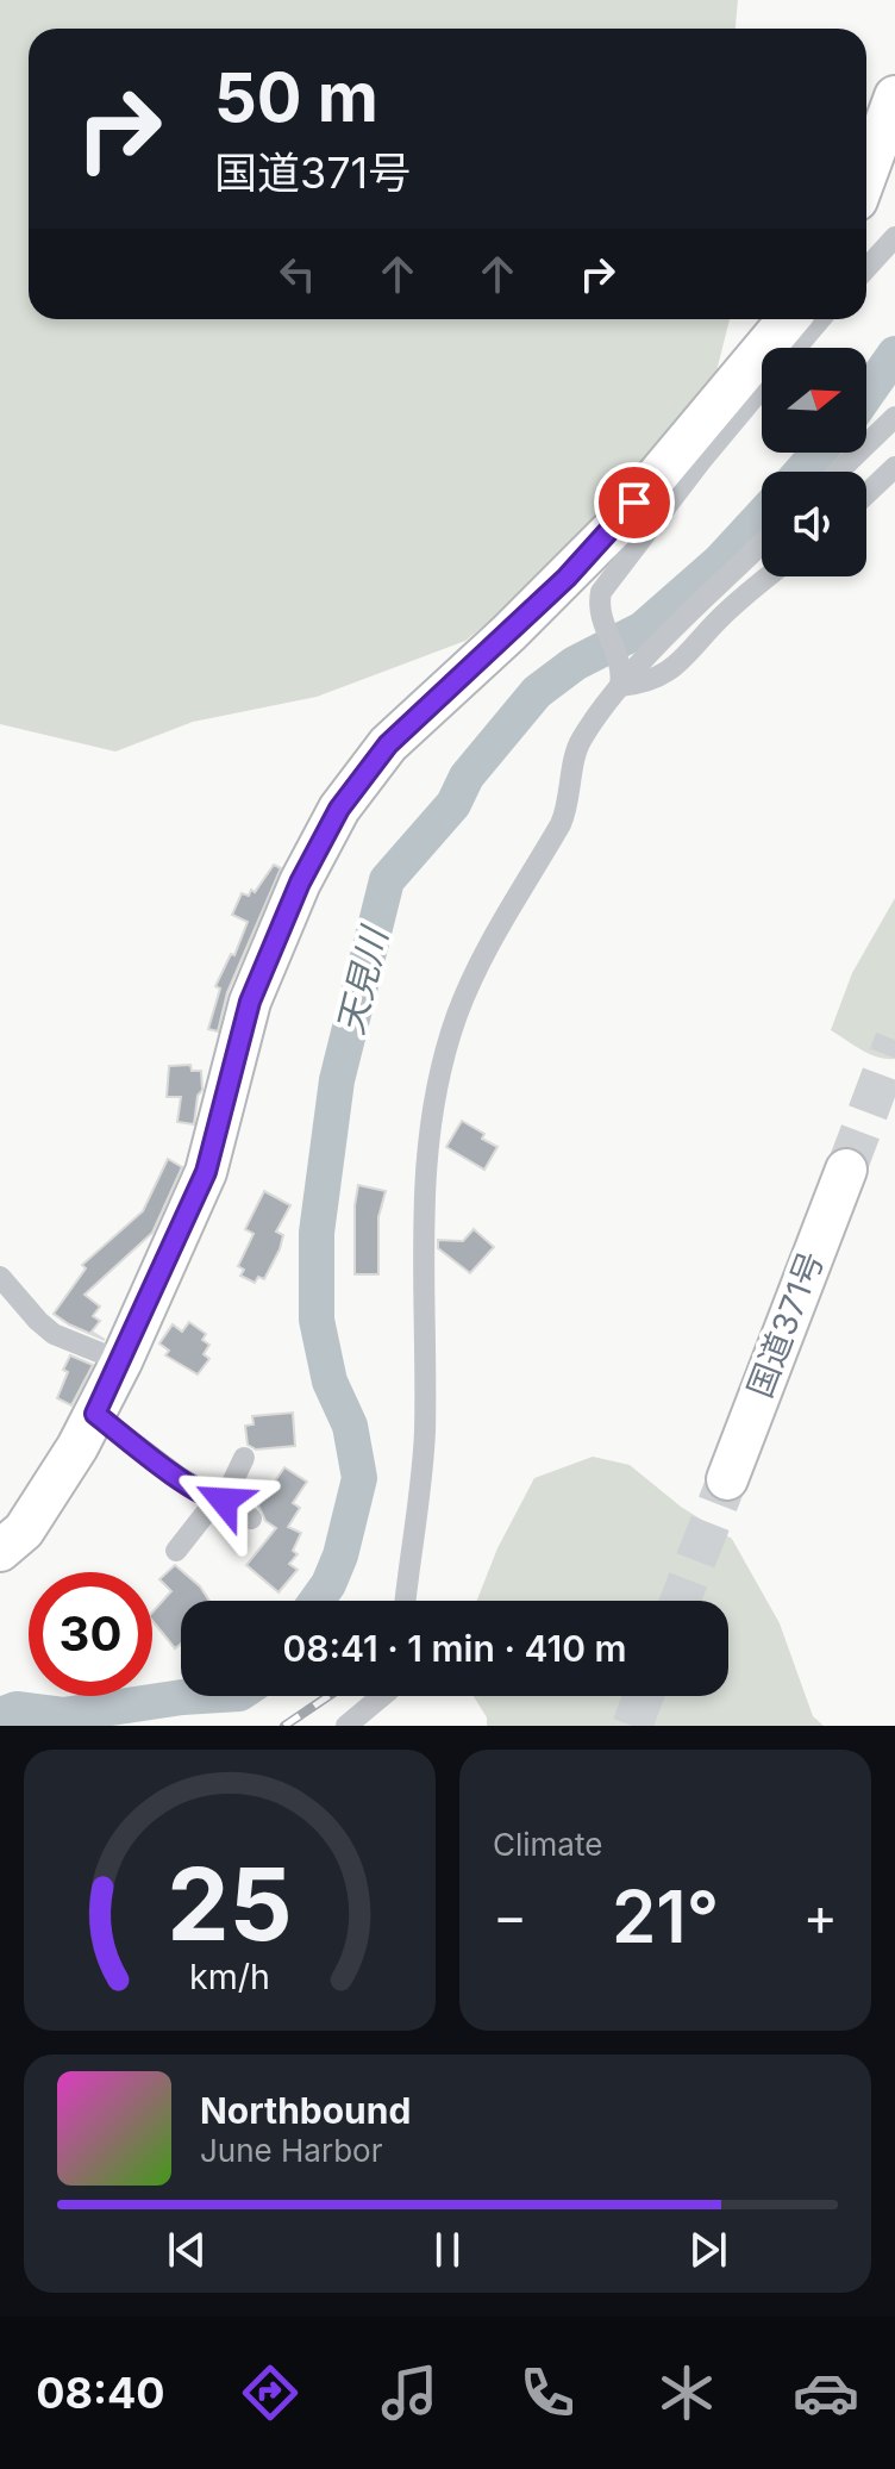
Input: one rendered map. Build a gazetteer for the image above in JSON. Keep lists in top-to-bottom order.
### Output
{
  "streets": {
    "highway": ["国道371号"]
  },
  "water": ["天見川"],
  "north": "right",
  "page": {
    "turn": ["50 m", "国道371号"],
    "limit": "30",
    "trip": "08:41 · 1 min · 410 m",
    "tile": "Climate",
    "heat": ["−", "21°", "+"],
    "song": ["Northbound", "June Harbor"],
    "tabs": "08:40",
    "gauge": ["25", "km/h"]
  }
}
